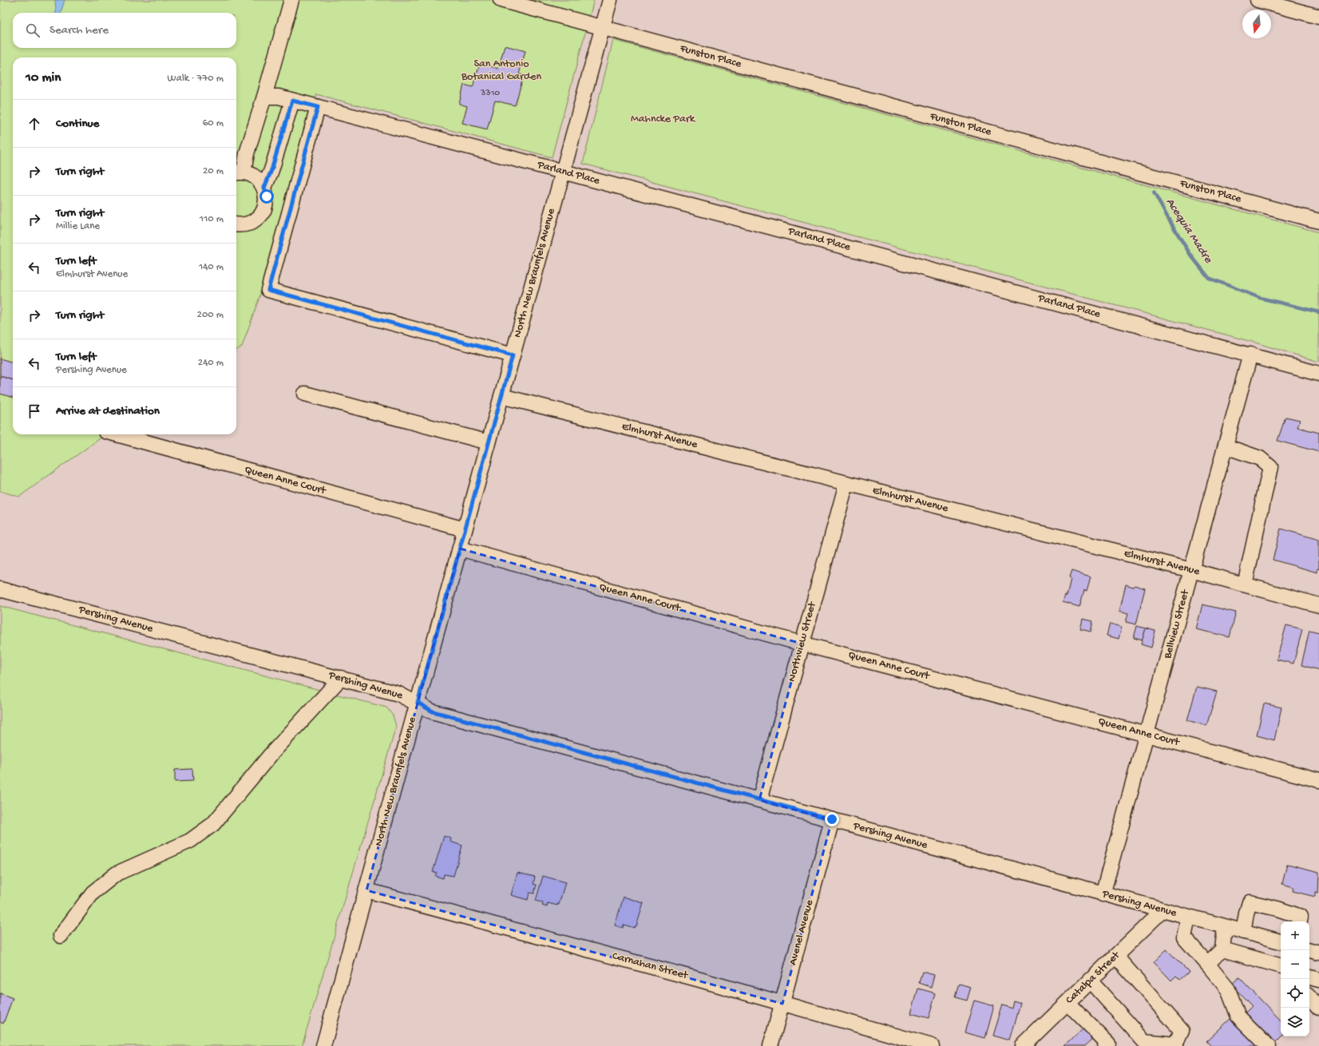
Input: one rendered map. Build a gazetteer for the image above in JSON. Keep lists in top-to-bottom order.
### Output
{
  "streets": {
    "street": [
      "Funston Place",
      "Parland Place",
      "North New Braunfels Avenue",
      "Elmhurst Avenue",
      "Queen Anne Court",
      "Pershing Avenue",
      "Bellview Street",
      "Northview Street",
      "Avenel Avenue",
      "Carnahan Street",
      "Catalpa Street"
    ]
  },
  "crossings": [
    ["Funston Place", "North New Braunfels Avenue"],
    ["Parland Place", "North New Braunfels Avenue"],
    ["Parland Place", "Bellview Street"],
    ["North New Braunfels Avenue", "Elmhurst Avenue"],
    ["North New Braunfels Avenue", "Queen Anne Court"],
    ["North New Braunfels Avenue", "Pershing Avenue"],
    ["North New Braunfels Avenue", "Carnahan Street"],
    ["Elmhurst Avenue", "Bellview Street"],
    ["Elmhurst Avenue", "Northview Street"],
    ["Queen Anne Court", "Bellview Street"],
    ["Queen Anne Court", "Northview Street"],
    ["Pershing Avenue", "Bellview Street"],
    ["Pershing Avenue", "Northview Street"],
    ["Pershing Avenue", "Avenel Avenue"],
    ["Pershing Avenue", "Catalpa Street"],
    ["Avenel Avenue", "Carnahan Street"]
  ],
  "water": ["Acequia Madre"],
  "parks": ["San Antonio Botanical Garden", "Mahncke Park"],
  "house_numbers": ["3310"],
  "north": "bottom",
  "page": {
    "search": "Search here",
    "heading": ["10 min", "Walk · 770 m"],
    "list": [
      ["Continue", "60 m"],
      ["Turn right", "20 m"],
      ["Turn right", "Millie Lane", "110 m"],
      ["Turn left", "Elmhurst Avenue", "140 m"],
      ["Turn right", "200 m"],
      ["Turn left", "Pershing Avenue", "240 m"],
      "Arrive at destination"
    ],
    "map_buttons": ["+", "−"]
  }
}
